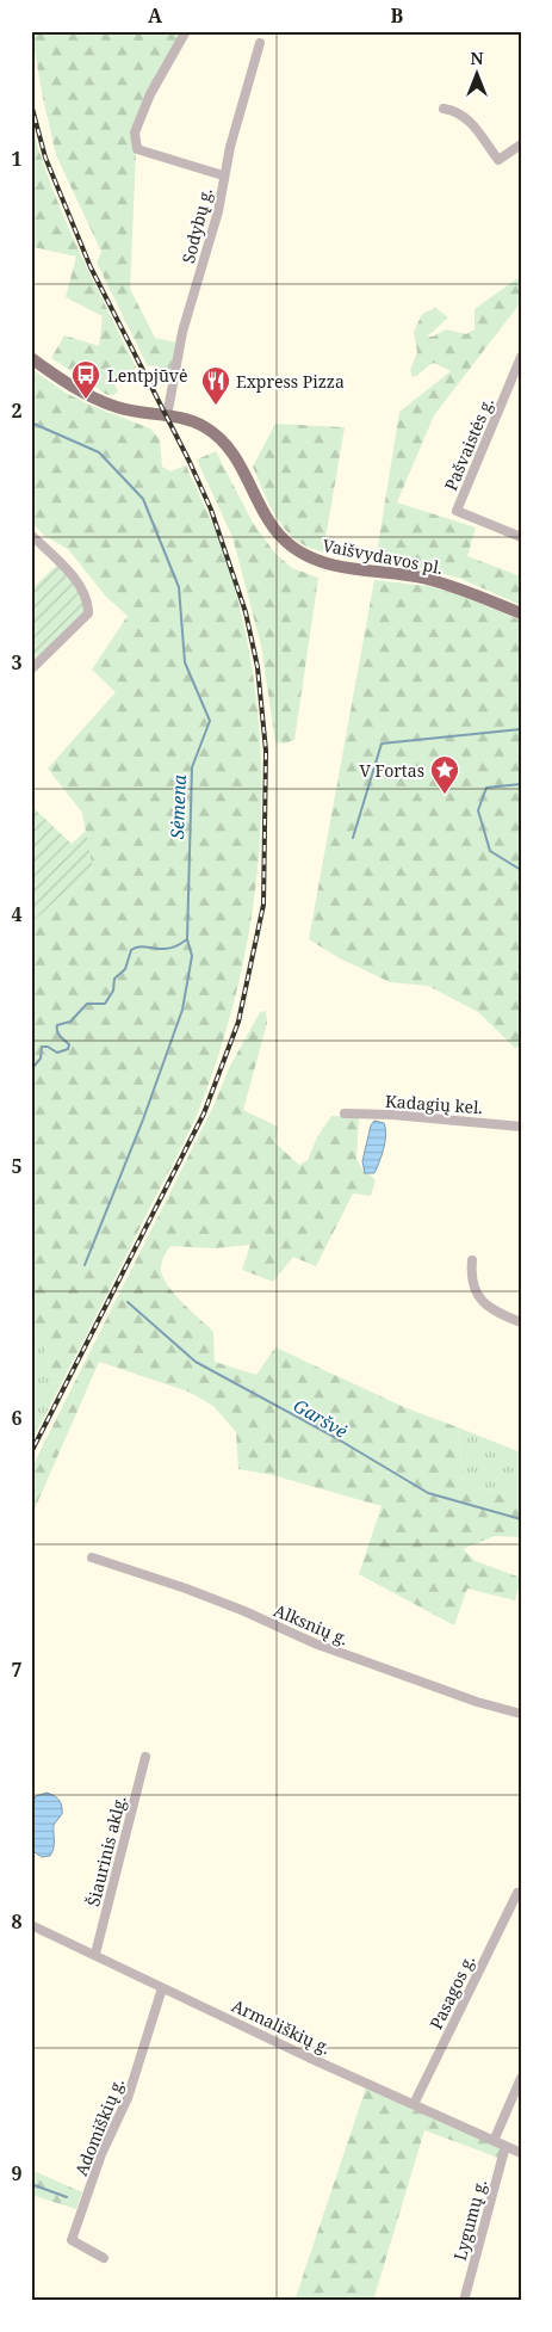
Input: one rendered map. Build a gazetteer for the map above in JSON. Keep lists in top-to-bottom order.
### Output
{
  "streets": {
    "main road": ["Vaišvydavos pl."],
    "street": [
      "Sodybų g.",
      "Pašvaistės g.",
      "Kadagių kel.",
      "Alksnių g.",
      "Šiaurinis aklg.",
      "Pasagos g.",
      "Armališkių g.",
      "Adomiškių g.",
      "Lygumų g."
    ]
  },
  "crossings": [
    ["Sodybų g.", "Vaišvydavos pl."],
    ["Šiaurinis aklg.", "Armališkių g."],
    ["Pasagos g.", "Armališkių g."],
    ["Armališkių g.", "Adomiškių g."],
    ["Armališkių g.", "Lygumų g."]
  ],
  "water": ["Sėmena", "Garšvė"],
  "places": {
    "bus stop": ["Lentpjūvė"],
    "restaurant": ["Express Pizza"],
    "place": ["V Fortas"]
  },
  "north": "top",
  "grid": {
    "columns": ["A", "B"],
    "rows": [
      "1",
      "2",
      "3",
      "4",
      "5",
      "6",
      "7",
      "8",
      "9"
    ]
  }
}
